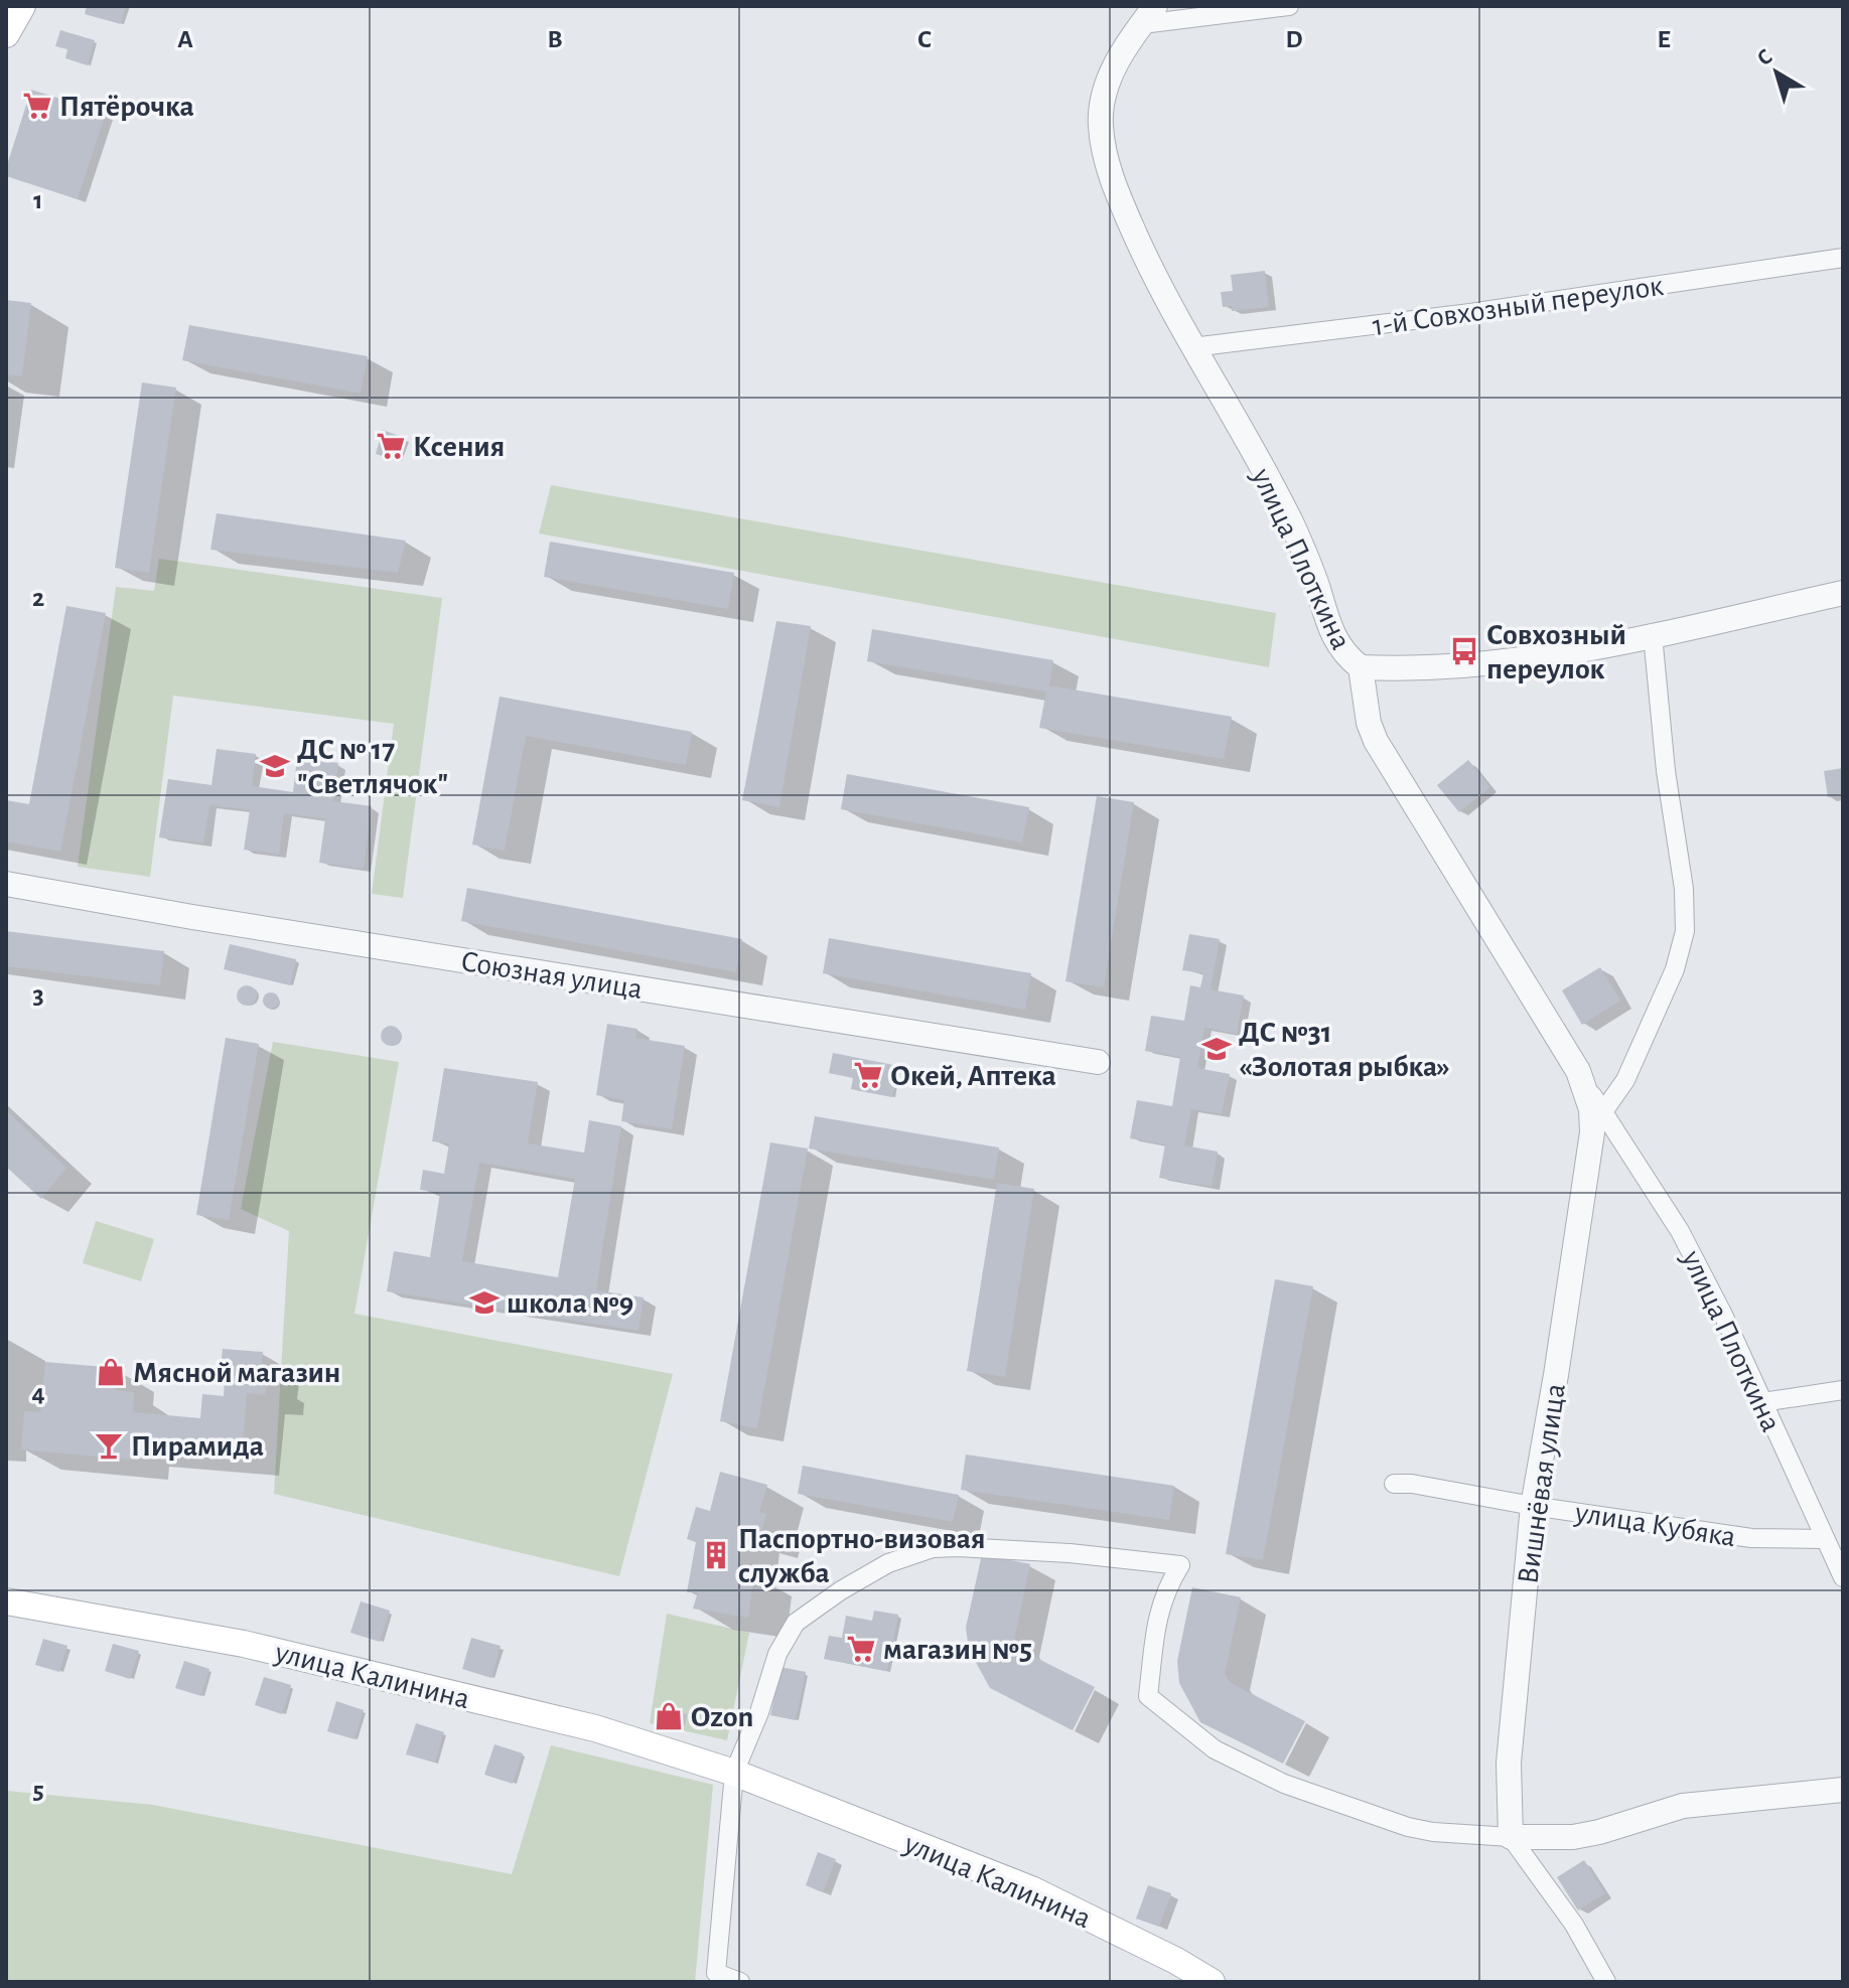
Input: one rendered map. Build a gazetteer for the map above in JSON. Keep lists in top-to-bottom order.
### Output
{
  "streets": {
    "main road": ["улица Калинина"],
    "street": [
      "1-й Совхозный переулок",
      "улица Плоткина",
      "Союзная улица",
      "Вишнёвая улица",
      "улица Кубяка"
    ]
  },
  "crossings": [
    ["1-й Совхозный переулок", "улица Плоткина"],
    ["улица Плоткина", "Вишнёвая улица"],
    ["улица Плоткина", "улица Кубяка"],
    ["Вишнёвая улица", "улица Кубяка"]
  ],
  "places": {
    "supermarket": [
      "Пятёрочка",
      "Ксения",
      "Окей, Аптека",
      "магазин №5"
    ],
    "bus stop": ["Совхозный переулок"],
    "school or university": ["ДС № 17 \"Светлячок\"", "ДС №31 «Золотая рыбка»", "школа №9"],
    "shop": ["Мясной магазин", "Ozon"],
    "bar": ["Пирамида"],
    "building": ["Паспортно-визовая служба"]
  },
  "north": "top left",
  "grid": {
    "columns": [
      "A",
      "B",
      "C",
      "D",
      "E"
    ],
    "rows": [
      "1",
      "2",
      "3",
      "4",
      "5"
    ]
  }
}
